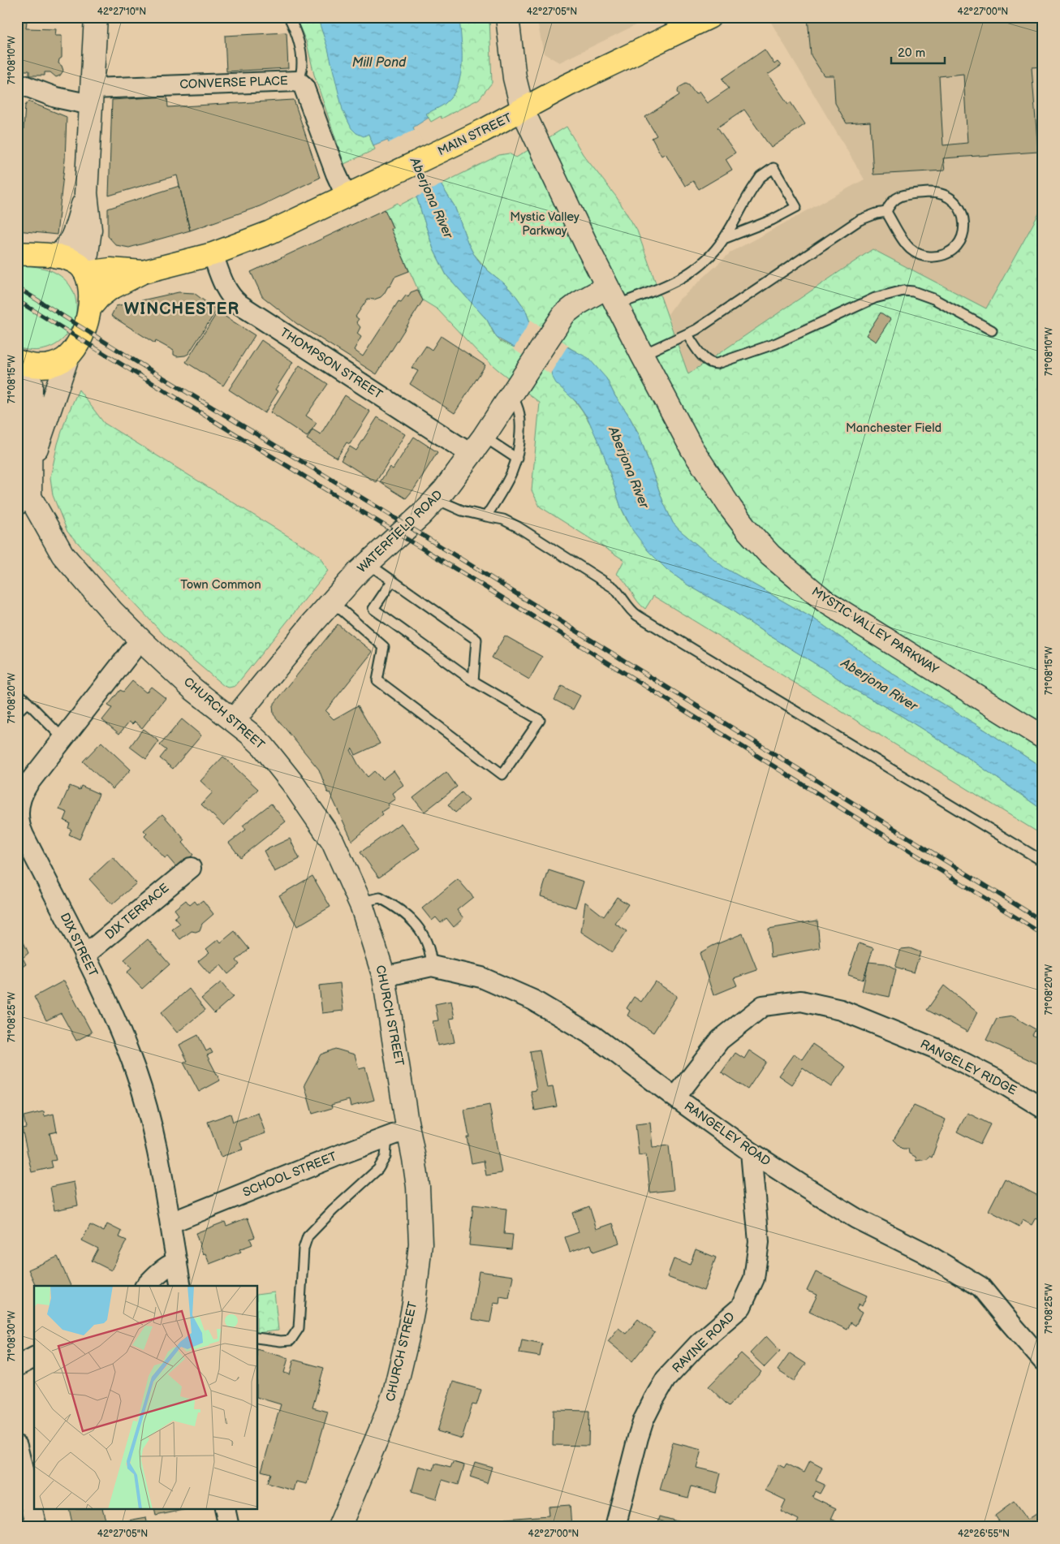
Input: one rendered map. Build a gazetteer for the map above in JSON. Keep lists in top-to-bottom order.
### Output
{
  "streets": {
    "main road": [
      "MAIN STREET",
      "WATERFIELD ROAD",
      "MYSTIC VALLEY PARKWAY",
      "CHURCH STREET"
    ],
    "street": [
      "CONVERSE PLACE",
      "THOMPSON STREET",
      "DIX TERRACE",
      "DIX STREET",
      "RANGELEY RIDGE",
      "RANGELEY ROAD",
      "SCHOOL STREET",
      "RAVINE ROAD"
    ]
  },
  "crossings": [
    ["CONVERSE PLACE", "MAIN STREET"],
    ["MAIN STREET", "THOMPSON STREET"],
    ["MAIN STREET", "MYSTIC VALLEY PARKWAY"],
    ["THOMPSON STREET", "WATERFIELD ROAD"],
    ["WATERFIELD ROAD", "MYSTIC VALLEY PARKWAY"],
    ["WATERFIELD ROAD", "CHURCH STREET"],
    ["CHURCH STREET", "DIX STREET"],
    ["CHURCH STREET", "RANGELEY ROAD"],
    ["CHURCH STREET", "SCHOOL STREET"],
    ["DIX TERRACE", "DIX STREET"],
    ["DIX STREET", "SCHOOL STREET"],
    ["RANGELEY RIDGE", "RANGELEY ROAD"],
    ["RANGELEY ROAD", "RAVINE ROAD"]
  ],
  "districts": ["WINCHESTER"],
  "water": ["Mill Pond", "Aberjona River"],
  "parks": ["Mystic Valley Parkway", "Manchester Field", "Town Common"],
  "scale_bar": "20 m",
  "coordinates": [
    "42°27'10\"N",
    "42°27'05\"N",
    "42°27'00\"N",
    "71°08'10\"W",
    "71°08'15\"W",
    "71°08'20\"W",
    "71°08'25\"W",
    "71°08'30\"W",
    "42°26'55\"N"
  ]
}
